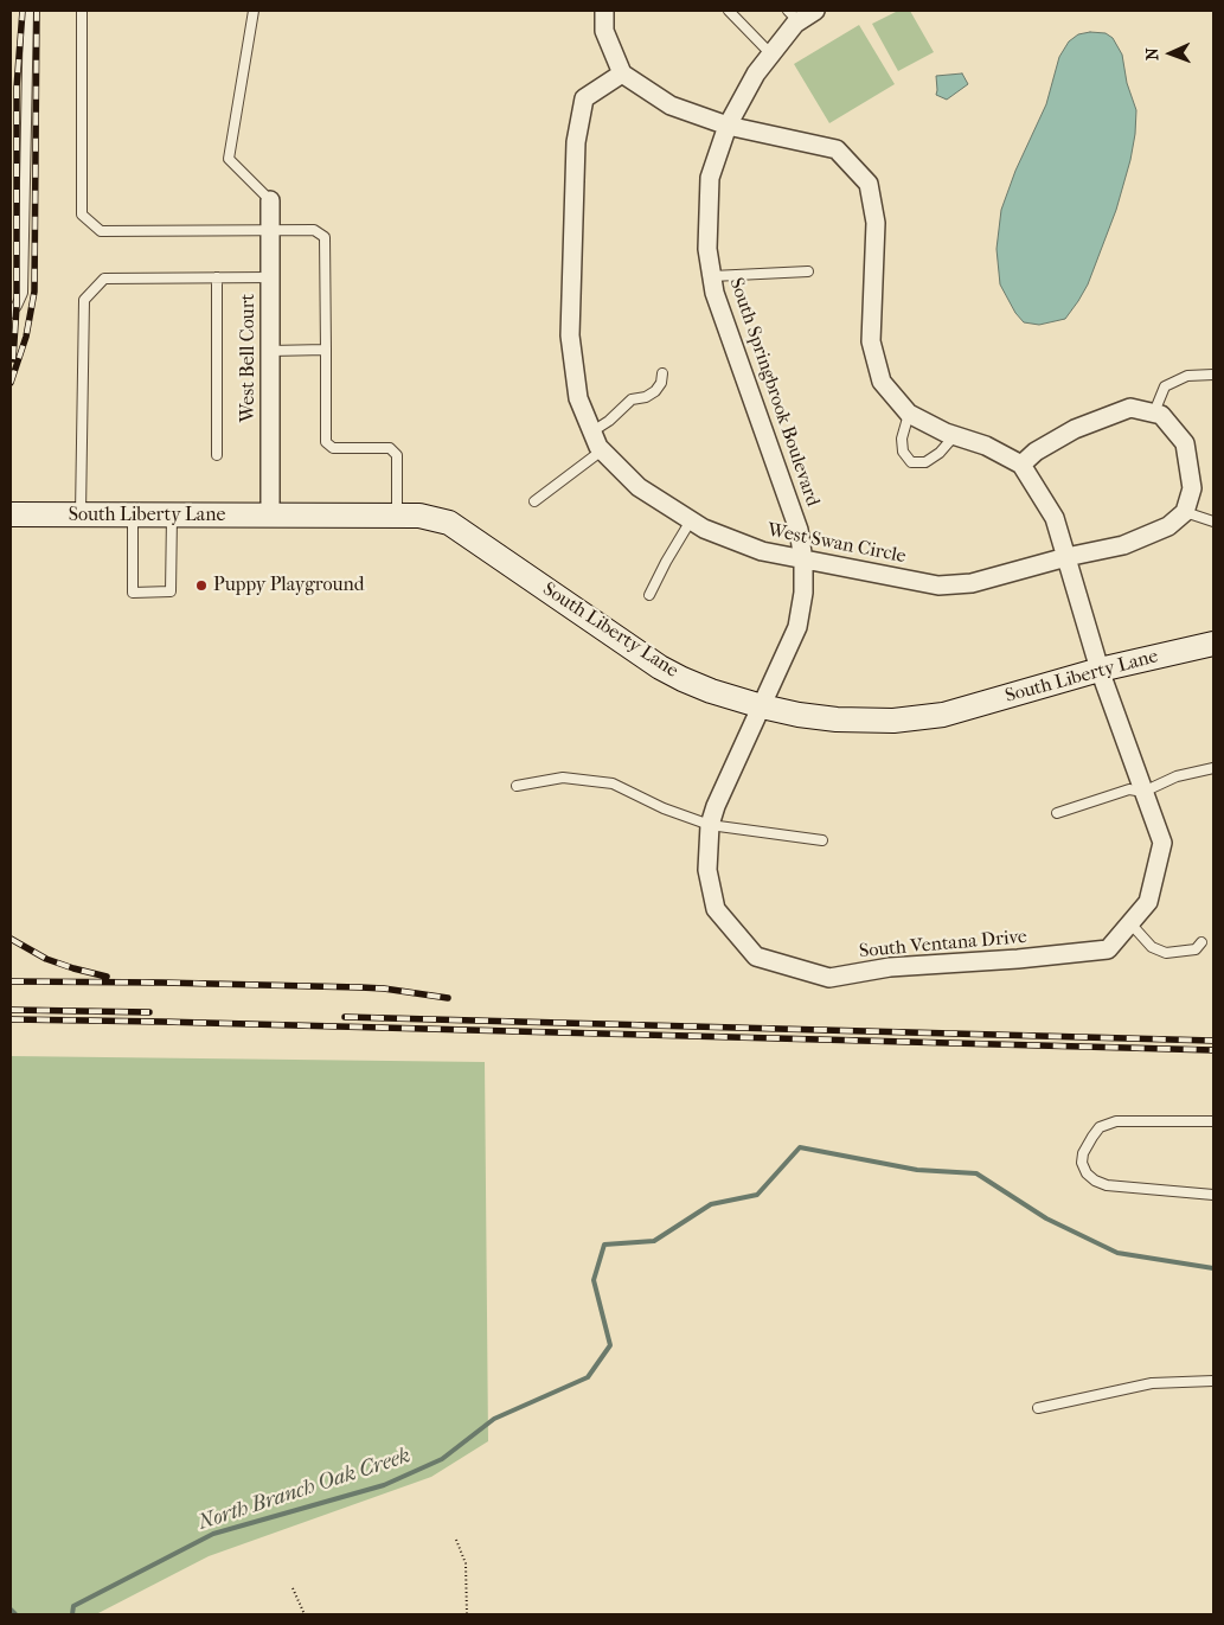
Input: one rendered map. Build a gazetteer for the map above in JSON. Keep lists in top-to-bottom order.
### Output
{
  "streets": {
    "street": [
      "West Bell Court",
      "South Springbrook Boulevard",
      "South Liberty Lane",
      "West Swan Circle",
      "South Ventana Drive"
    ]
  },
  "crossings": [
    ["West Bell Court", "South Liberty Lane"],
    ["South Springbrook Boulevard", "South Liberty Lane"],
    ["South Springbrook Boulevard", "West Swan Circle"],
    ["South Springbrook Boulevard", "South Ventana Drive"],
    ["South Liberty Lane", "South Ventana Drive"],
    ["West Swan Circle", "South Ventana Drive"]
  ],
  "water": ["North Branch Oak Creek"],
  "places": ["Puppy Playground"],
  "north": "left"
}
